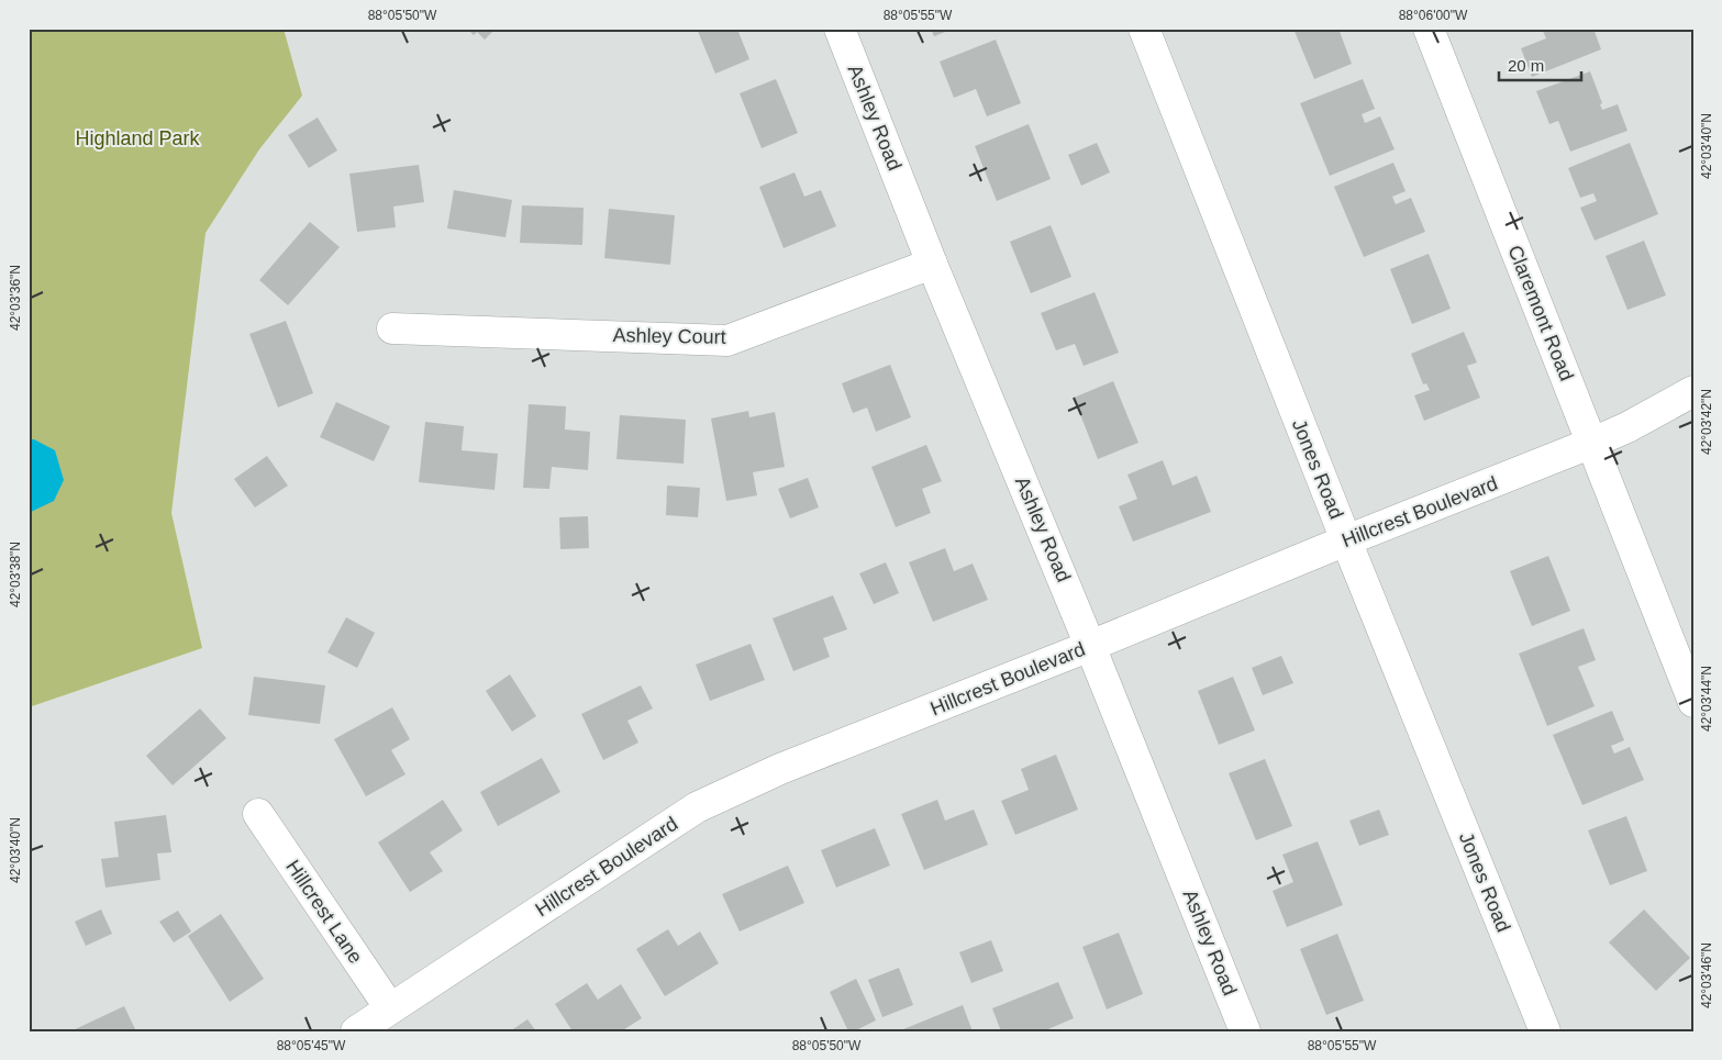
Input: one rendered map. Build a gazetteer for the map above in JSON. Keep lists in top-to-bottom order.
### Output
{
  "streets": {
    "street": [
      "Ashley Road",
      "Claremont Road",
      "Ashley Court",
      "Jones Road",
      "Hillcrest Boulevard",
      "Hillcrest Lane"
    ]
  },
  "crossings": [
    ["Ashley Road", "Ashley Court"],
    ["Ashley Road", "Hillcrest Boulevard"],
    ["Claremont Road", "Hillcrest Boulevard"],
    ["Jones Road", "Hillcrest Boulevard"],
    ["Hillcrest Boulevard", "Hillcrest Lane"]
  ],
  "parks": ["Highland Park"],
  "scale_bar": "20 m",
  "coordinates": [
    "88°05'50\"W",
    "88°05'55\"W",
    "88°06'00\"W",
    "42°03'40\"N",
    "42°03'36\"N",
    "42°03'42\"N",
    "42°03'38\"N",
    "42°03'44\"N",
    "42°03'46\"N",
    "88°05'45\"W"
  ]
}
